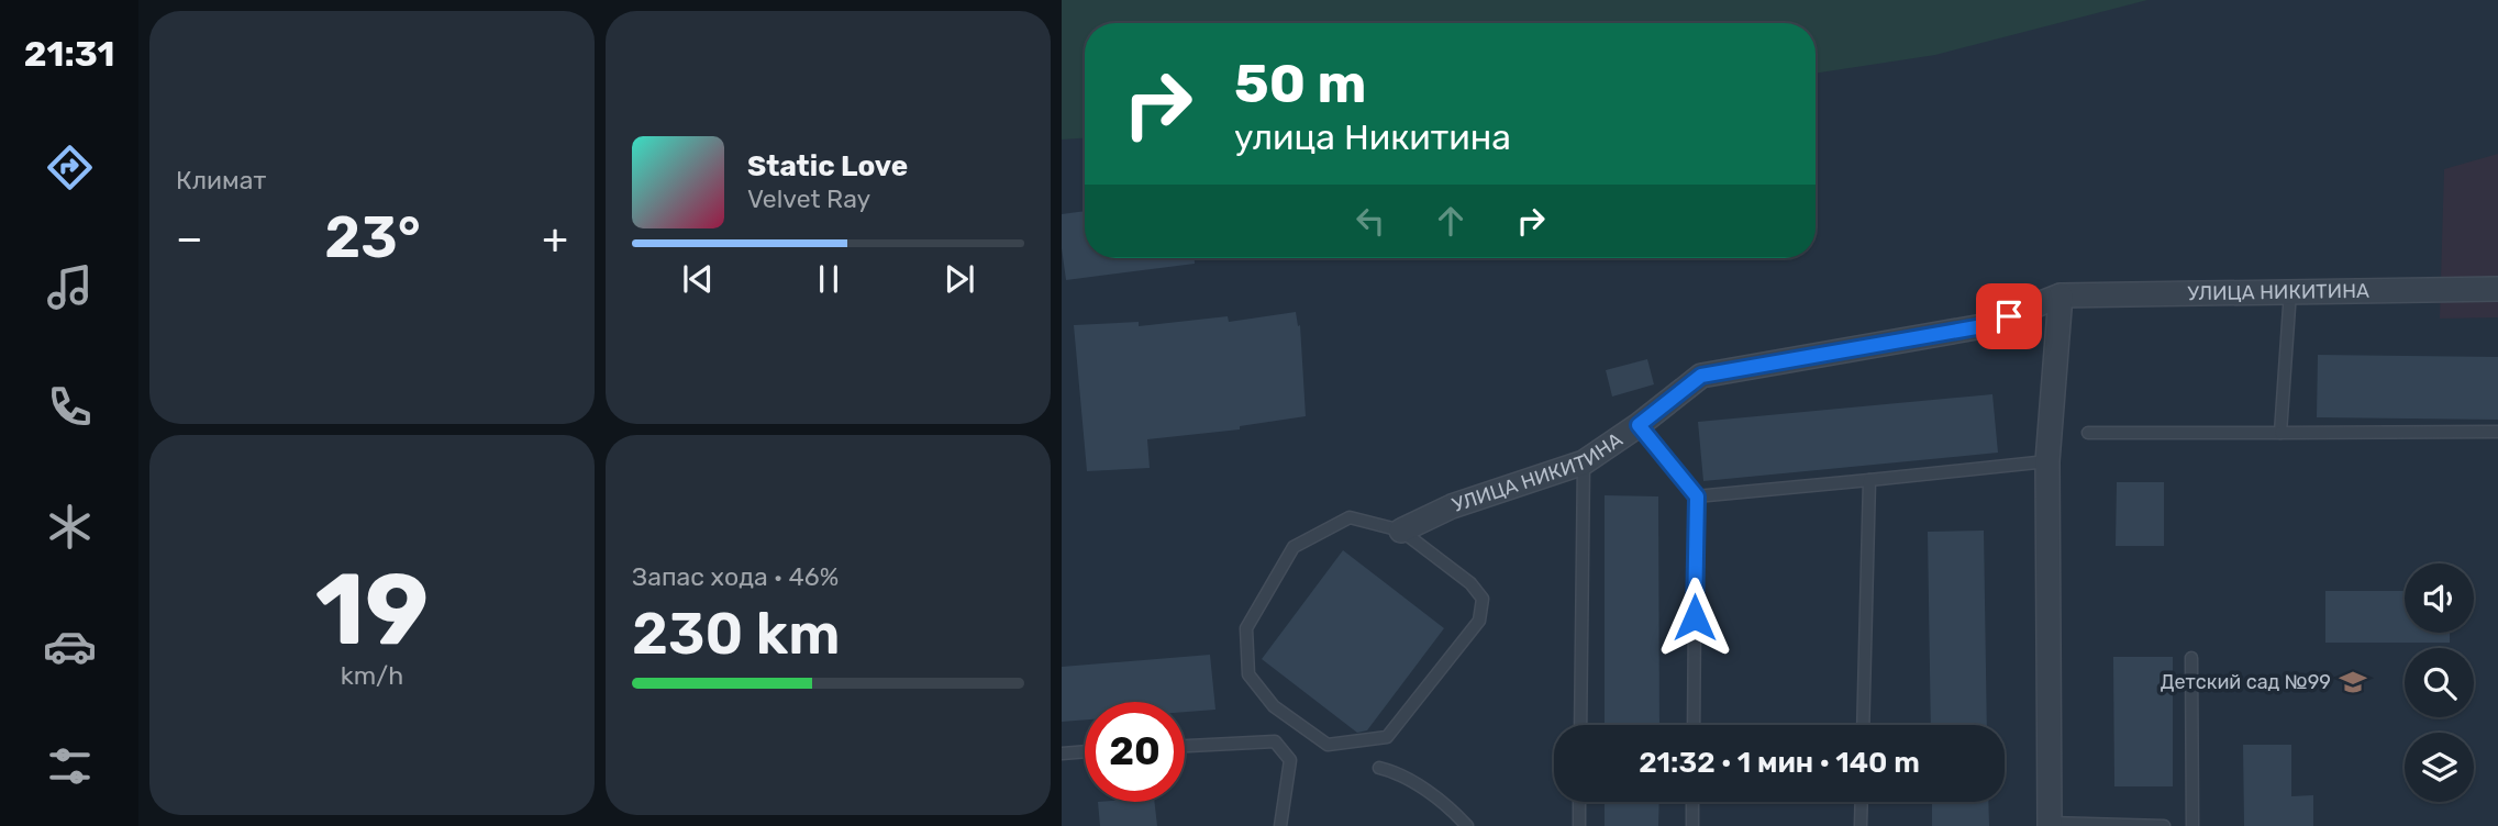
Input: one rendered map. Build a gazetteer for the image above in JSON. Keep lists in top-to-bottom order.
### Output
{
  "streets": {
    "street": ["УЛИЦА НИКИТИНА"]
  },
  "places": {
    "school or university": ["Детский сад №99"]
  },
  "page": {
    "tabs": "21:31",
    "tile": [
      "Климат",
      ["19", "km/h"],
      ["Запас хода · 46%", "230 km"]
    ],
    "turn": ["50 m", "улица Никитина"],
    "song": ["Static Love", "Velvet Ray"],
    "heat": ["−", "23°", "+"],
    "limit": "20",
    "trip": "21:32 · 1 мин · 140 m"
  }
}
